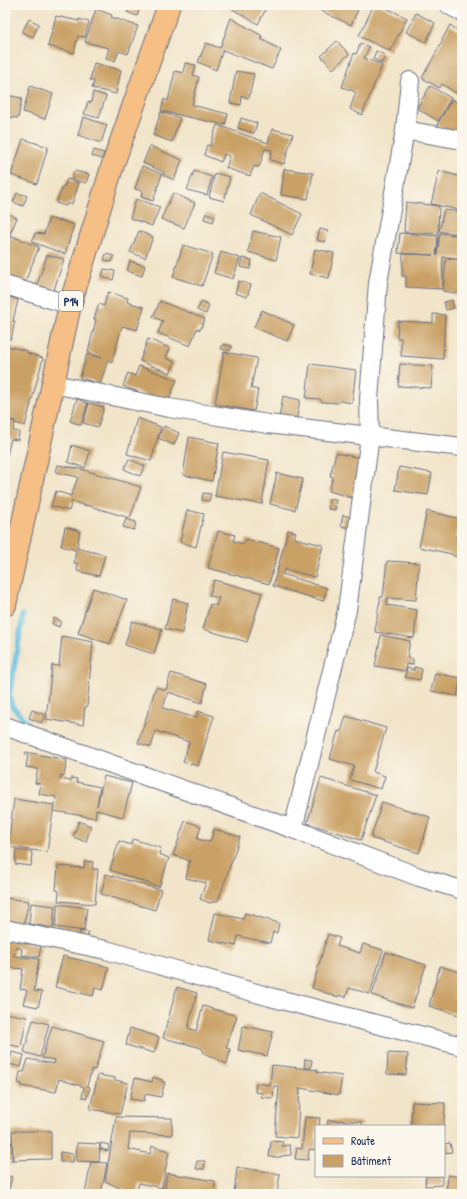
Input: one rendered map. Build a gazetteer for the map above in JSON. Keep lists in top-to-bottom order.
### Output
{
  "streets": {
    "main road": ["P14"]
  },
  "legend": ["Route", "Bâtiment"]
}
